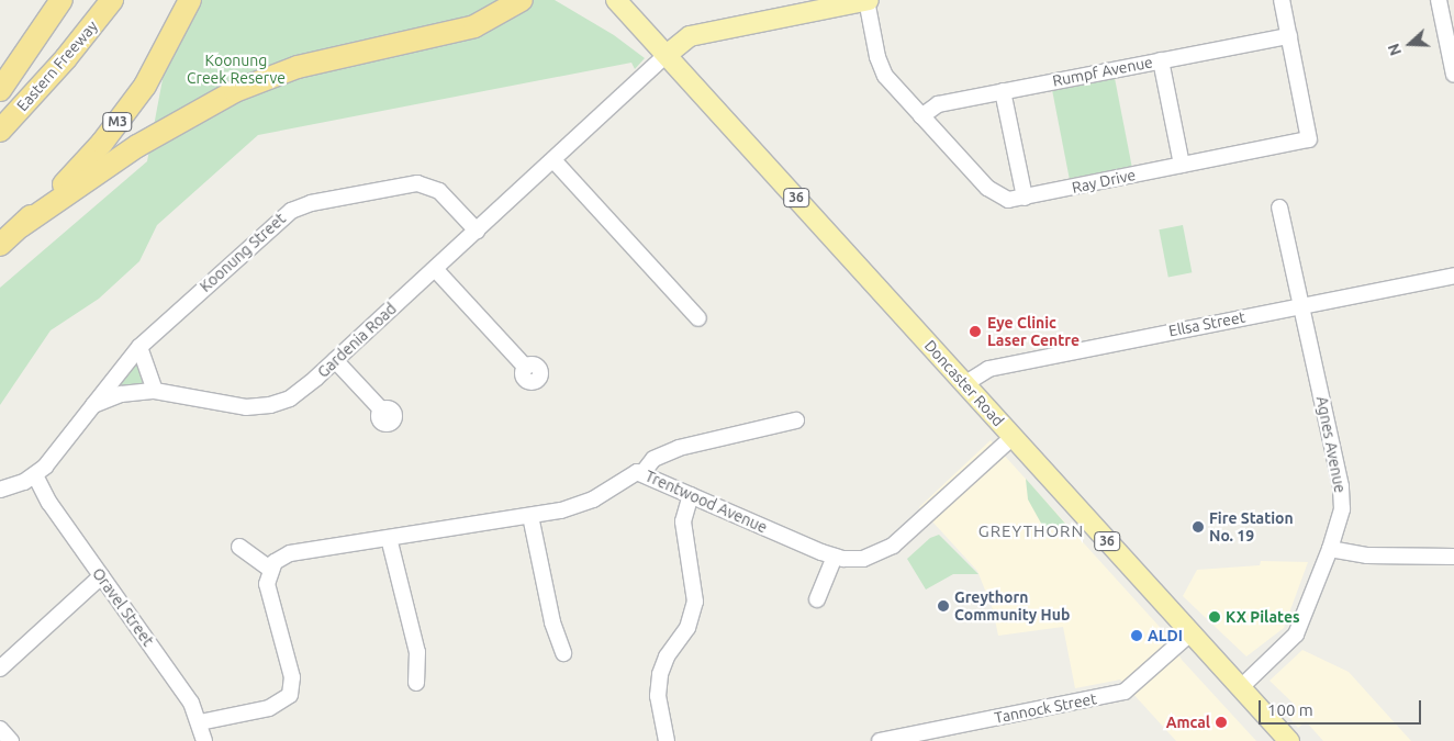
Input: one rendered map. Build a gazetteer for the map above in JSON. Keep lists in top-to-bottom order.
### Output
{
  "streets": {
    "highway": ["Eastern Freeway", "M3"],
    "main road": ["36", "Doncaster Road"],
    "street": [
      "Rumpf Avenue",
      "Ray Drive",
      "Koonung Street",
      "Ellsa Street",
      "Gardenia Road",
      "Agnes Avenue",
      "Trentwood Avenue",
      "Oravel Street",
      "Tannock Street"
    ]
  },
  "crossings": [
    ["Rumpf Avenue", "Ray Drive"],
    ["Koonung Street", "Gardenia Road"],
    ["Ellsa Street", "Doncaster Road"],
    ["Ellsa Street", "Agnes Avenue"],
    ["Gardenia Road", "Doncaster Road"],
    ["Doncaster Road", "Agnes Avenue"],
    ["Doncaster Road", "Trentwood Avenue"],
    ["Doncaster Road", "Tannock Street"]
  ],
  "districts": ["GREYTHORN"],
  "parks": ["Koonung Creek Reserve"],
  "places": [
    "Eye Clinic Laser Centre",
    "Fire Station No. 19",
    "Greythorn Community Hub",
    "KX Pilates",
    "ALDI",
    "Amcal"
  ],
  "scale_bar": "100 m",
  "north": "left"
}
